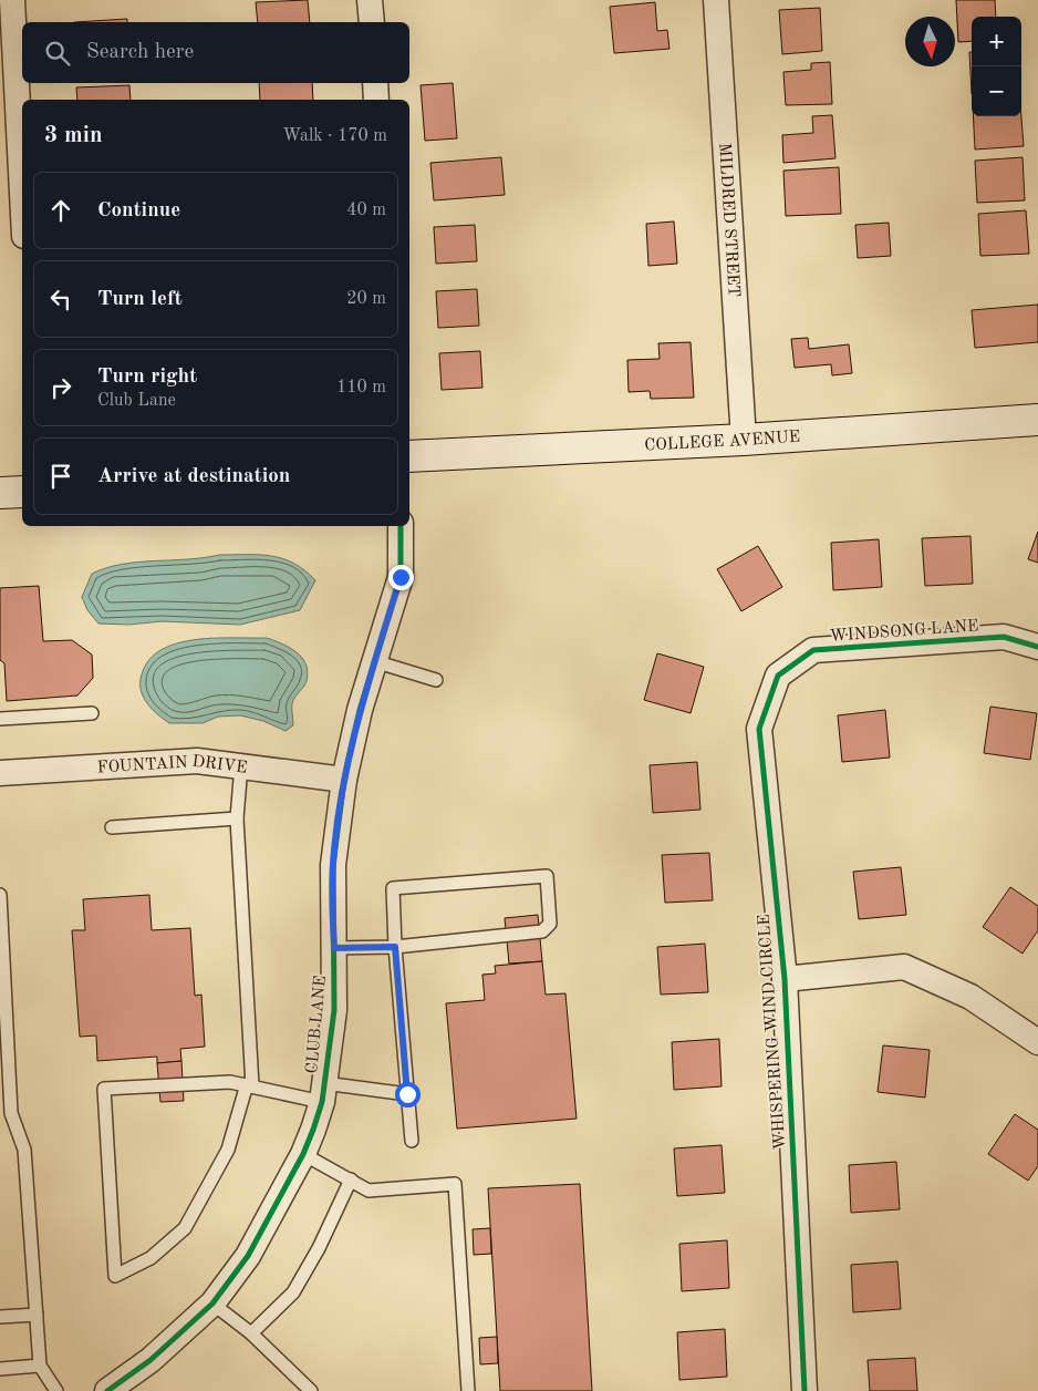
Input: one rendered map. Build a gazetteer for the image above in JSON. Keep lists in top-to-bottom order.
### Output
{
  "streets": {
    "street": [
      "MILDRED STREET",
      "COLLEGE AVENUE",
      "WINDSONG LANE",
      "FOUNTAIN DRIVE",
      "CLUB LANE",
      "WHISPERING WIND CIRCLE"
    ]
  },
  "crossings": [
    ["MILDRED STREET", "COLLEGE AVENUE"],
    ["WINDSONG LANE", "WHISPERING WIND CIRCLE"],
    ["FOUNTAIN DRIVE", "CLUB LANE"]
  ],
  "north": "bottom",
  "page": {
    "map_buttons": ["+", "−"],
    "search": "Search here",
    "heading": ["3 min", "Walk · 170 m"],
    "list": [
      ["Continue", "40 m"],
      ["Turn left", "20 m"],
      ["Turn right", "Club Lane", "110 m"],
      "Arrive at destination"
    ]
  }
}
